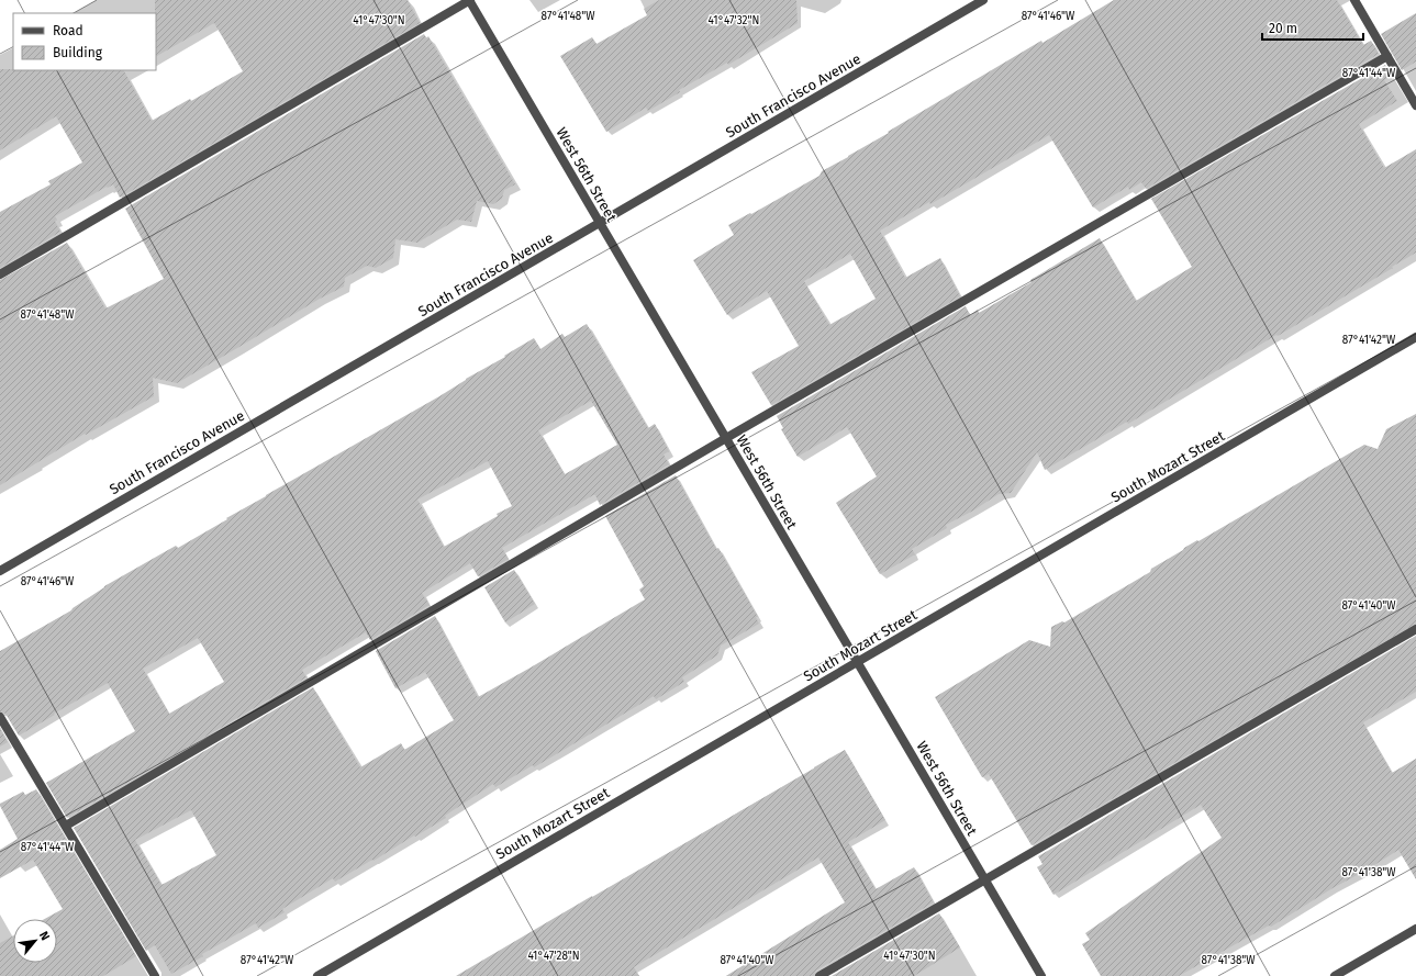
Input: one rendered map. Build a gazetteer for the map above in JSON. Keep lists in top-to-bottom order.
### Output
{
  "streets": {
    "street": ["South Francisco Avenue", "West 56th Street", "South Mozart Street"]
  },
  "crossings": [
    ["South Francisco Avenue", "West 56th Street"],
    ["West 56th Street", "South Mozart Street"]
  ],
  "legend": ["Road", "Building"],
  "scale_bar": "20 m",
  "north": "top right",
  "coordinates": [
    "87°41'48\"W",
    "87°41'46\"W",
    "41°47'30\"N",
    "41°47'32\"N",
    "87°41'44\"W",
    "87°41'42\"W",
    "87°41'40\"W",
    "87°41'38\"W",
    "41°47'28\"N"
  ]
}
